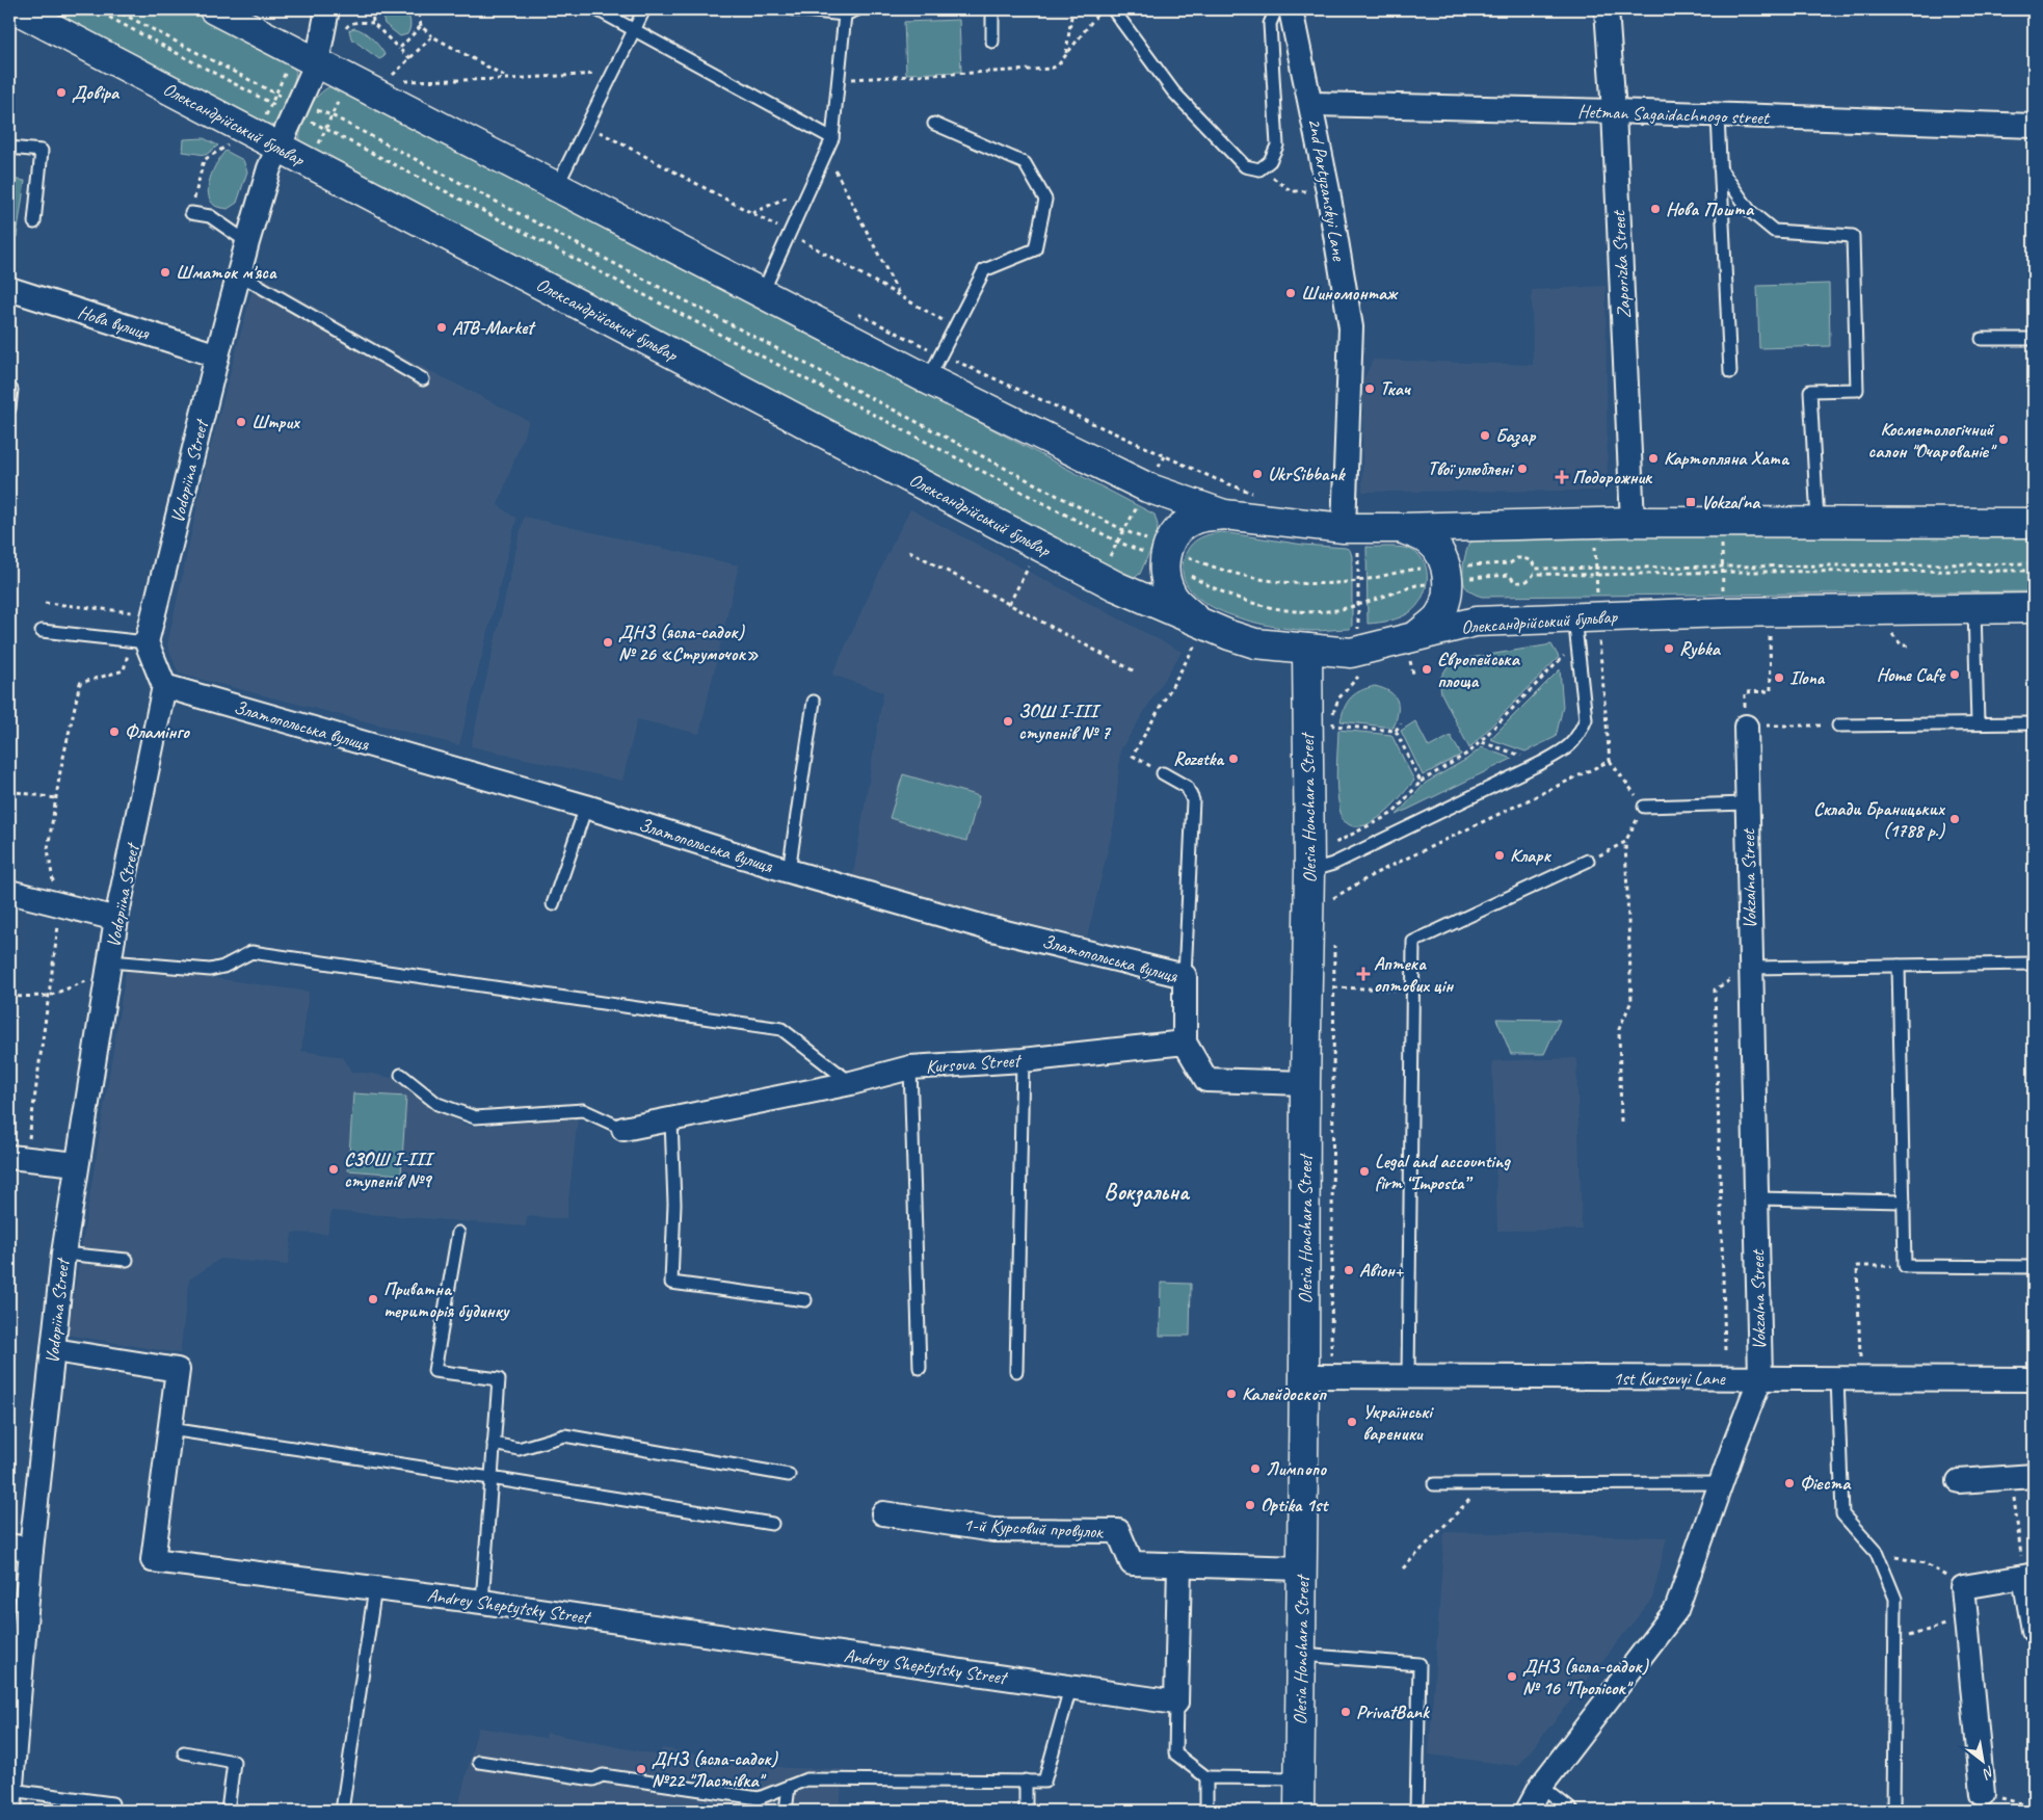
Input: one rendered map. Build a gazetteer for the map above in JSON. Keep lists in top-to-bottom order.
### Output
{
  "streets": {
    "main road": ["Олександрійський бульвар", "Olesia Honchara Street"],
    "street": [
      "Hetman Sagaidachnogo street",
      "2nd Partyzanskyi Lane",
      "Zaporizka Street",
      "Нова вулиця",
      "Vodopiina Street",
      "Златопольська вулиця",
      "Vokzalna Street",
      "Kursova Street",
      "1st Kursovyi Lane",
      "1-й Курсовий провулок",
      "Andrey Sheptytsky Street"
    ]
  },
  "crossings": [
    ["Hetman Sagaidachnogo street", "2nd Partyzanskyi Lane"],
    ["Hetman Sagaidachnogo street", "Zaporizka Street"],
    ["Олександрійський бульвар", "Vodopiina Street"],
    ["Олександрійський бульвар", "Olesia Honchara Street"],
    ["Нова вулиця", "Vodopiina Street"],
    ["Vodopiina Street", "Златопольська вулиця"],
    ["Vodopiina Street", "Andrey Sheptytsky Street"],
    ["Златопольська вулиця", "Kursova Street"],
    ["Olesia Honchara Street", "1st Kursovyi Lane"],
    ["Vokzalna Street", "1st Kursovyi Lane"]
  ],
  "districts": ["Вокзальна"],
  "places": {
    "other": [
      "Довіра",
      "Нова Пошта",
      "Шматок м'яса",
      "Шиномонтаж",
      "ATB-Market",
      "Ткач",
      "Штрих",
      "Базар",
      "Косметологічний салон \"Очарованіє\"",
      "Картопляна Хата",
      "Твої улюблені",
      "UkrSibbank",
      "ДНЗ (ясла-садок) № 26 «Струмочок»",
      "Rybka",
      "Європейська площа",
      "Home Cafe",
      "Ilona",
      "ЗОШ І-ІІІ ступенів № 7",
      "Фламінго",
      "Rozetka",
      "Склади Браницьких (1788 р.)",
      "Кларк",
      "СЗОШ І-ІІІ ступенів №9",
      "Legal and accounting firm “Imposta”",
      "Авіон+",
      "Приватна територія будинку",
      "Калейдоскоп",
      "Українські вареники",
      "Лимпопо",
      "Фієста",
      "Оptika 1st",
      "ДНЗ (ясла-садок) № 16 \"Пролісок\"",
      "PrivatBank",
      "ДНЗ (ясла-садок) №22 \"Ластівка\""
    ],
    "health": ["Подорожник", "Аптека оптових цін"],
    "transit": ["Vokzal'na"]
  },
  "north": "bottom right"
}
